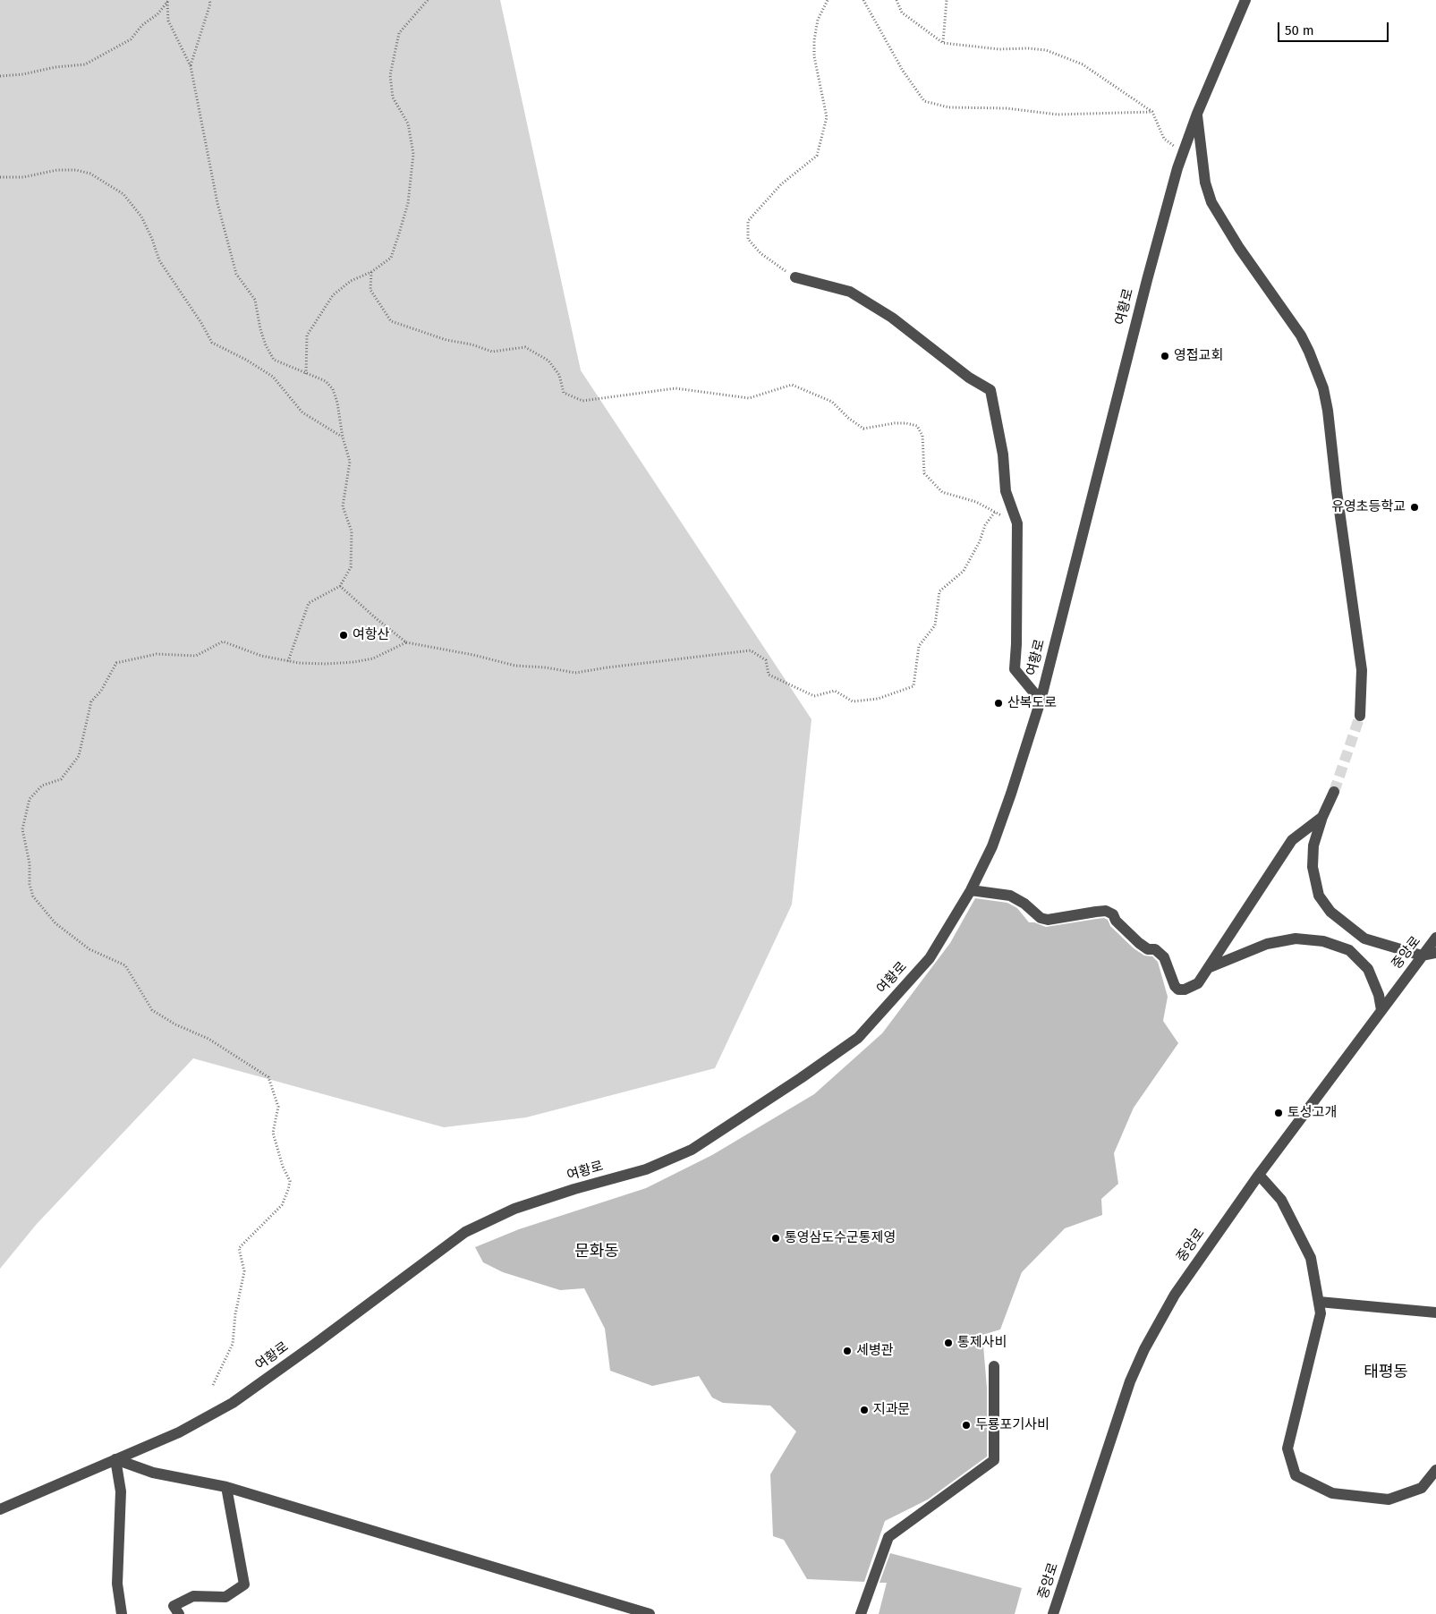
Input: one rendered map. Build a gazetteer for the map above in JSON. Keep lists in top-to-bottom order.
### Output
{
  "streets": {
    "street": ["여황로", "중앙로"]
  },
  "districts": ["문화동", "태평동"],
  "places": [
    "영접교회",
    "유영초등학교",
    "여항산",
    "산복도로",
    "토성고개",
    "통영삼도수군통제영",
    "통제사비",
    "세병관",
    "지과문",
    "두룡포기사비"
  ],
  "scale_bar": "50 m"
}
